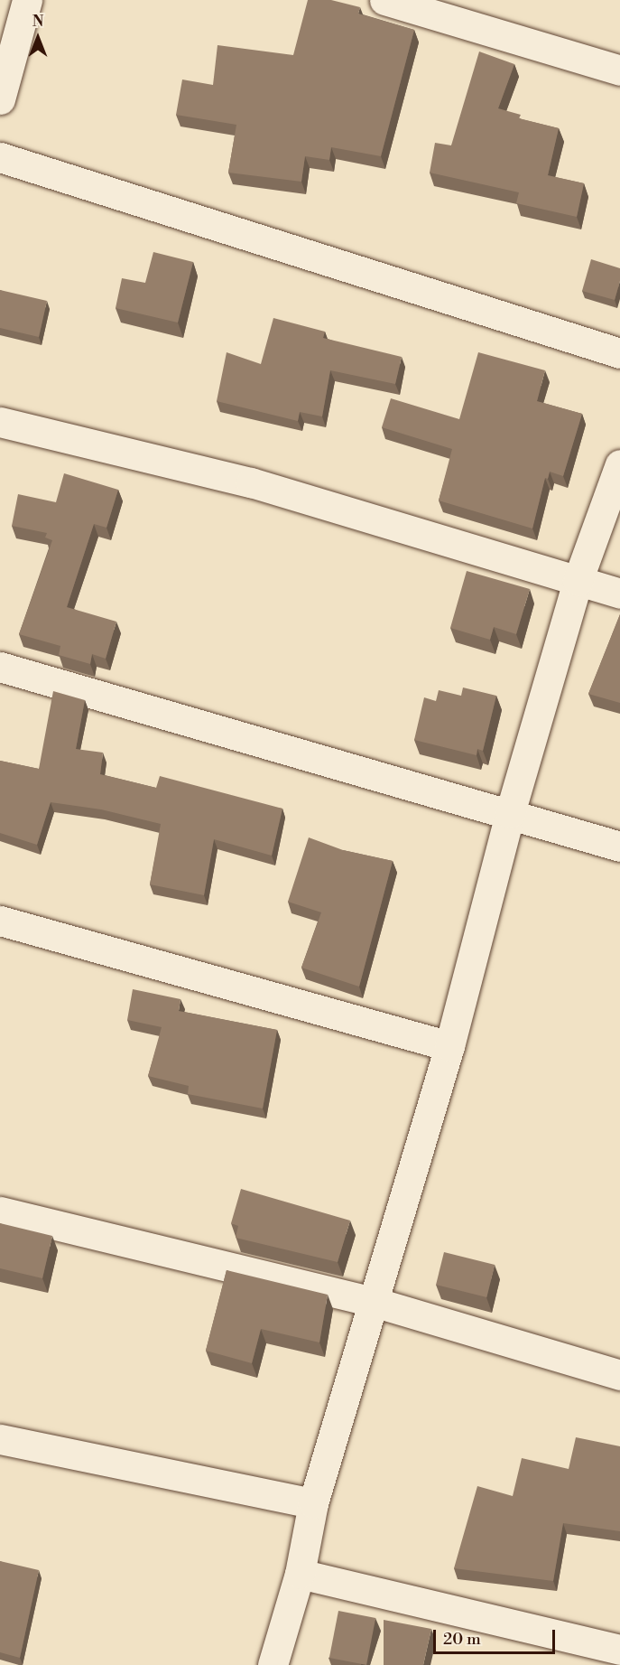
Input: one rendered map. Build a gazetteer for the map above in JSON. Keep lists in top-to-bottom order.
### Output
{
  "scale_bar": "20 m",
  "north": "top"
}
